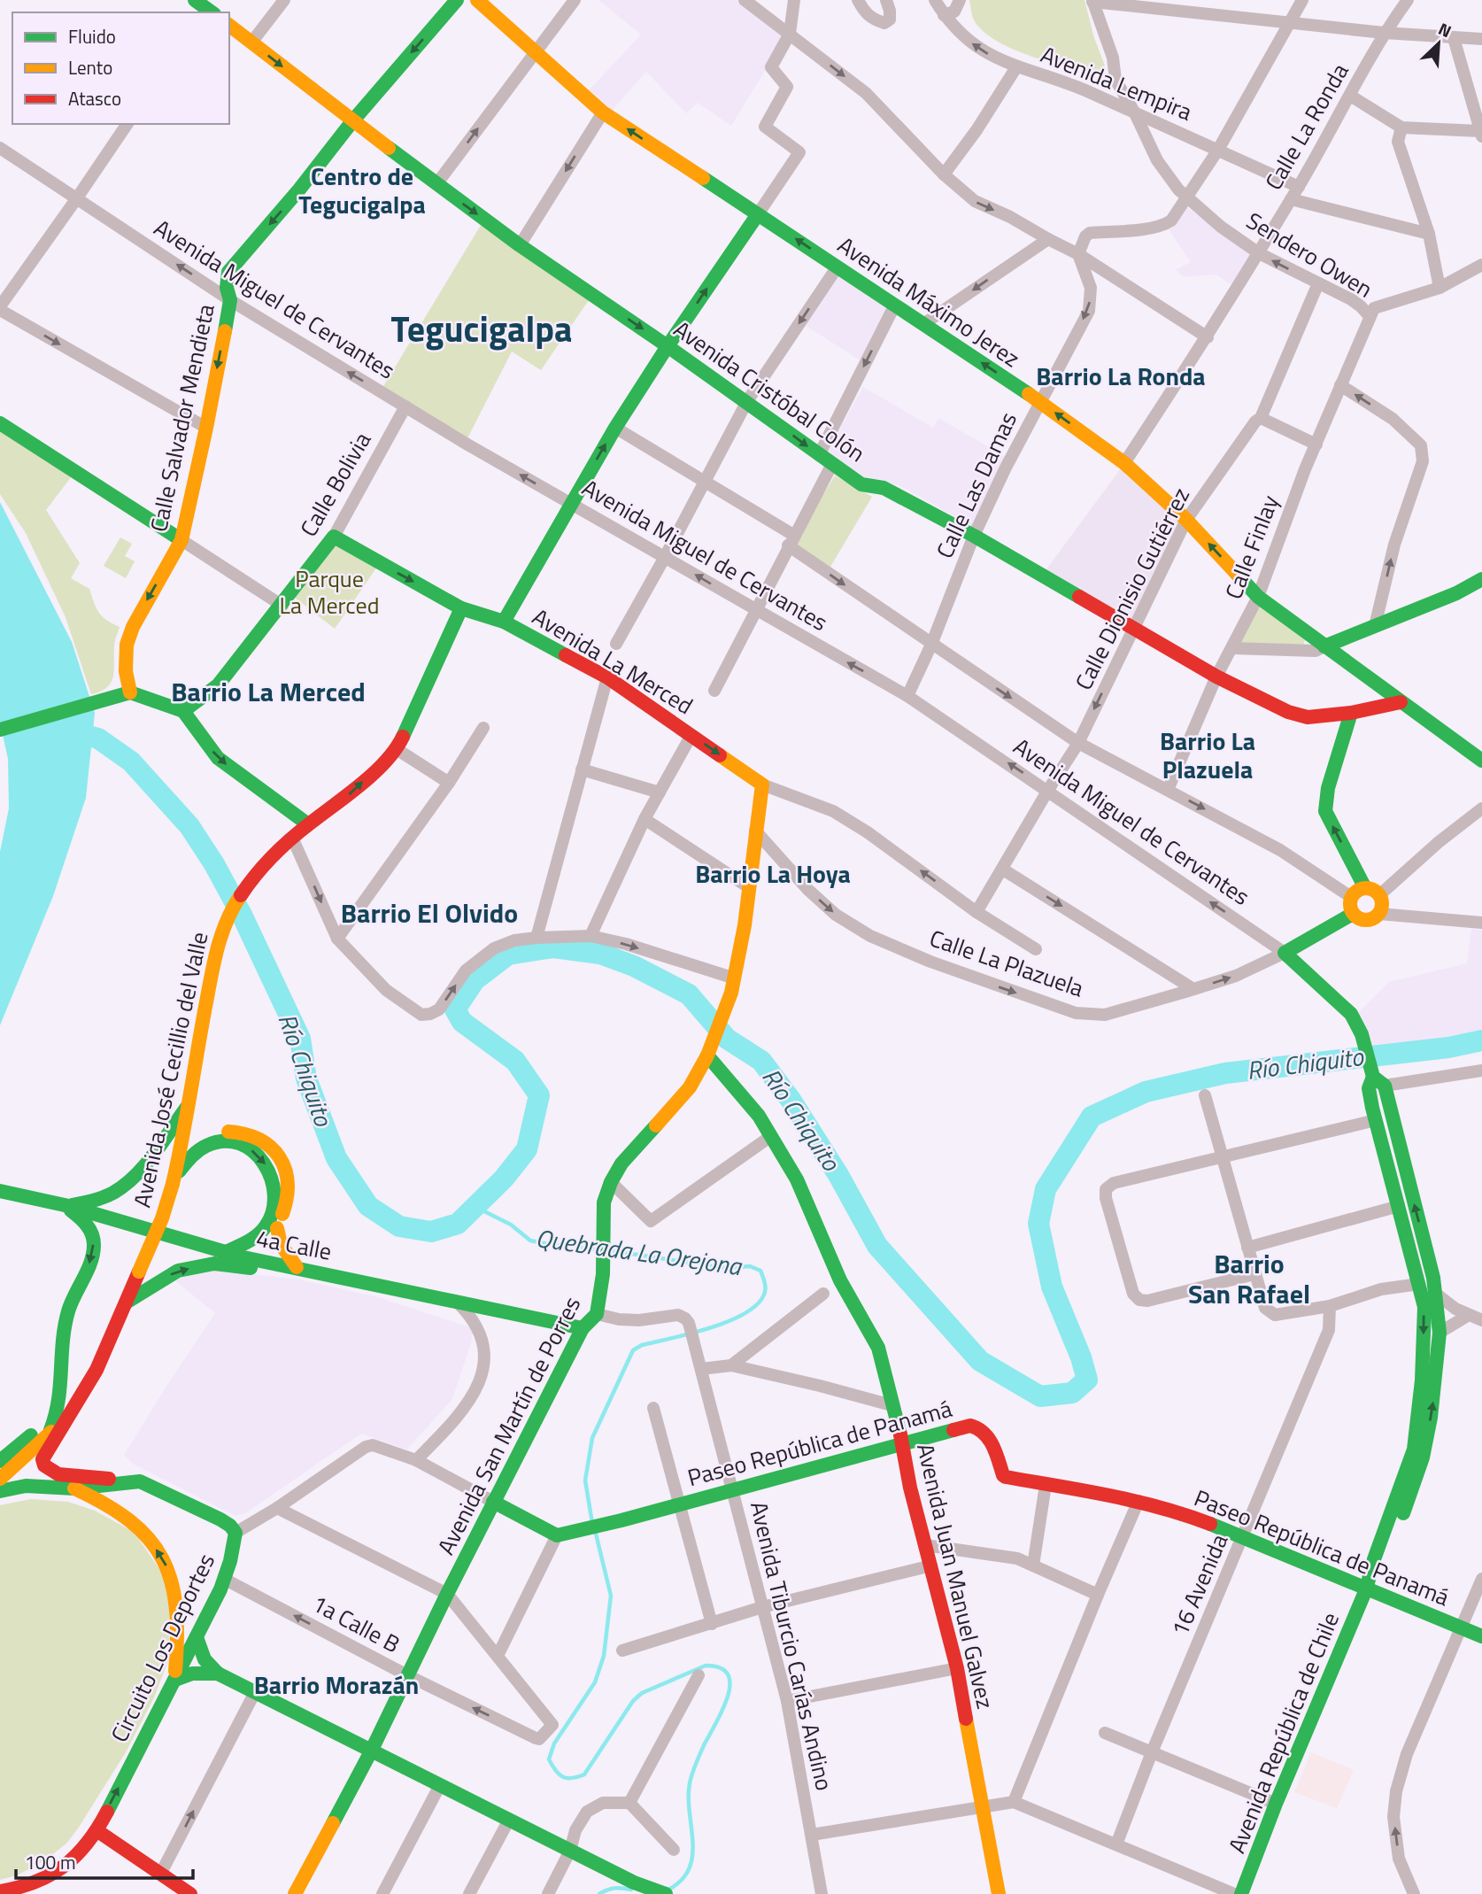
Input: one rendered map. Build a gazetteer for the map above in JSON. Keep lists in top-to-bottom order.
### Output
{
  "streets": {
    "street": [
      "Avenida Lempira",
      "Calle La Ronda",
      "Sendero Owen",
      "Avenida Miguel de Cervantes",
      "Avenida Máximo Jerez",
      "Avenida Cristóbal Colón",
      "Calle Salvador Mendieta",
      "Calle Bolivia",
      "Calle Las Damas",
      "Calle Finlay",
      "Calle Dionisio Gutiérrez",
      "Avenida La Merced",
      "Calle La Plazuela",
      "Avenida José Cecillio del Valle",
      "4a Calle",
      "Avenida San Martín de Porres",
      "Paseo República de Panamá",
      "Avenida Juan Manuel Galvez",
      "16 Avenida",
      "1a Calle B",
      "Avenida Tiburcio Carías Andino",
      "Circuito Los Deportes",
      "Avenida República de Chile"
    ]
  },
  "crossings": [
    ["Avenida Lempira", "Calle La Ronda"],
    ["Avenida Lempira", "Sendero Owen"],
    ["Calle La Ronda", "Sendero Owen"],
    ["Calle La Ronda", "Avenida Máximo Jerez"],
    ["Sendero Owen", "Calle Finlay"],
    ["Sendero Owen", "Calle Dionisio Gutiérrez"],
    ["Avenida Miguel de Cervantes", "Calle Salvador Mendieta"],
    ["Avenida Miguel de Cervantes", "Calle Bolivia"],
    ["Avenida Miguel de Cervantes", "Calle Las Damas"],
    ["Avenida Miguel de Cervantes", "Calle Dionisio Gutiérrez"],
    ["Avenida Miguel de Cervantes", "Calle La Plazuela"],
    ["Avenida Miguel de Cervantes", "Avenida República de Chile"],
    ["Avenida Máximo Jerez", "Avenida Cristóbal Colón"],
    ["Avenida Máximo Jerez", "Calle Las Damas"],
    ["Avenida Máximo Jerez", "Calle Finlay"],
    ["Avenida Máximo Jerez", "Calle Dionisio Gutiérrez"],
    ["Avenida Cristóbal Colón", "Calle Salvador Mendieta"],
    ["Avenida Cristóbal Colón", "Calle Las Damas"],
    ["Avenida Cristóbal Colón", "Calle Finlay"],
    ["Avenida Cristóbal Colón", "Calle Dionisio Gutiérrez"],
    ["Calle Bolivia", "Avenida La Merced"],
    ["Calle Dionisio Gutiérrez", "Avenida La Merced"],
    ["Avenida La Merced", "Avenida José Cecillio del Valle"],
    ["Calle La Plazuela", "Avenida San Martín de Porres"],
    ["Avenida José Cecillio del Valle", "Circuito Los Deportes"],
    ["4a Calle", "Avenida San Martín de Porres"],
    ["Avenida San Martín de Porres", "Avenida Juan Manuel Galvez"],
    ["Avenida San Martín de Porres", "1a Calle B"],
    ["Avenida San Martín de Porres", "Avenida Tiburcio Carías Andino"],
    ["Paseo República de Panamá", "Avenida Juan Manuel Galvez"],
    ["Paseo República de Panamá", "16 Avenida"],
    ["Paseo República de Panamá", "Avenida Tiburcio Carías Andino"],
    ["Paseo República de Panamá", "Avenida República de Chile"],
    ["1a Calle B", "Circuito Los Deportes"]
  ],
  "one_way": ["Avenida Máximo Jerez", "Avenida Cristóbal Colón", "Calle Salvador Mendieta"],
  "districts": [
    "Centro de Tegucigalpa",
    "Tegucigalpa",
    "Barrio La Ronda",
    "Barrio La Merced",
    "Barrio La Plazuela",
    "Barrio La Hoya",
    "Barrio El Olvido",
    "Barrio San Rafael",
    "Barrio Morazán"
  ],
  "water": ["Río Chiquito", "Quebrada La Orejona"],
  "parks": ["Parque La Merced"],
  "legend": ["Fluido", "Lento", "Atasco"],
  "scale_bar": "100 m",
  "north": "top right"
}
